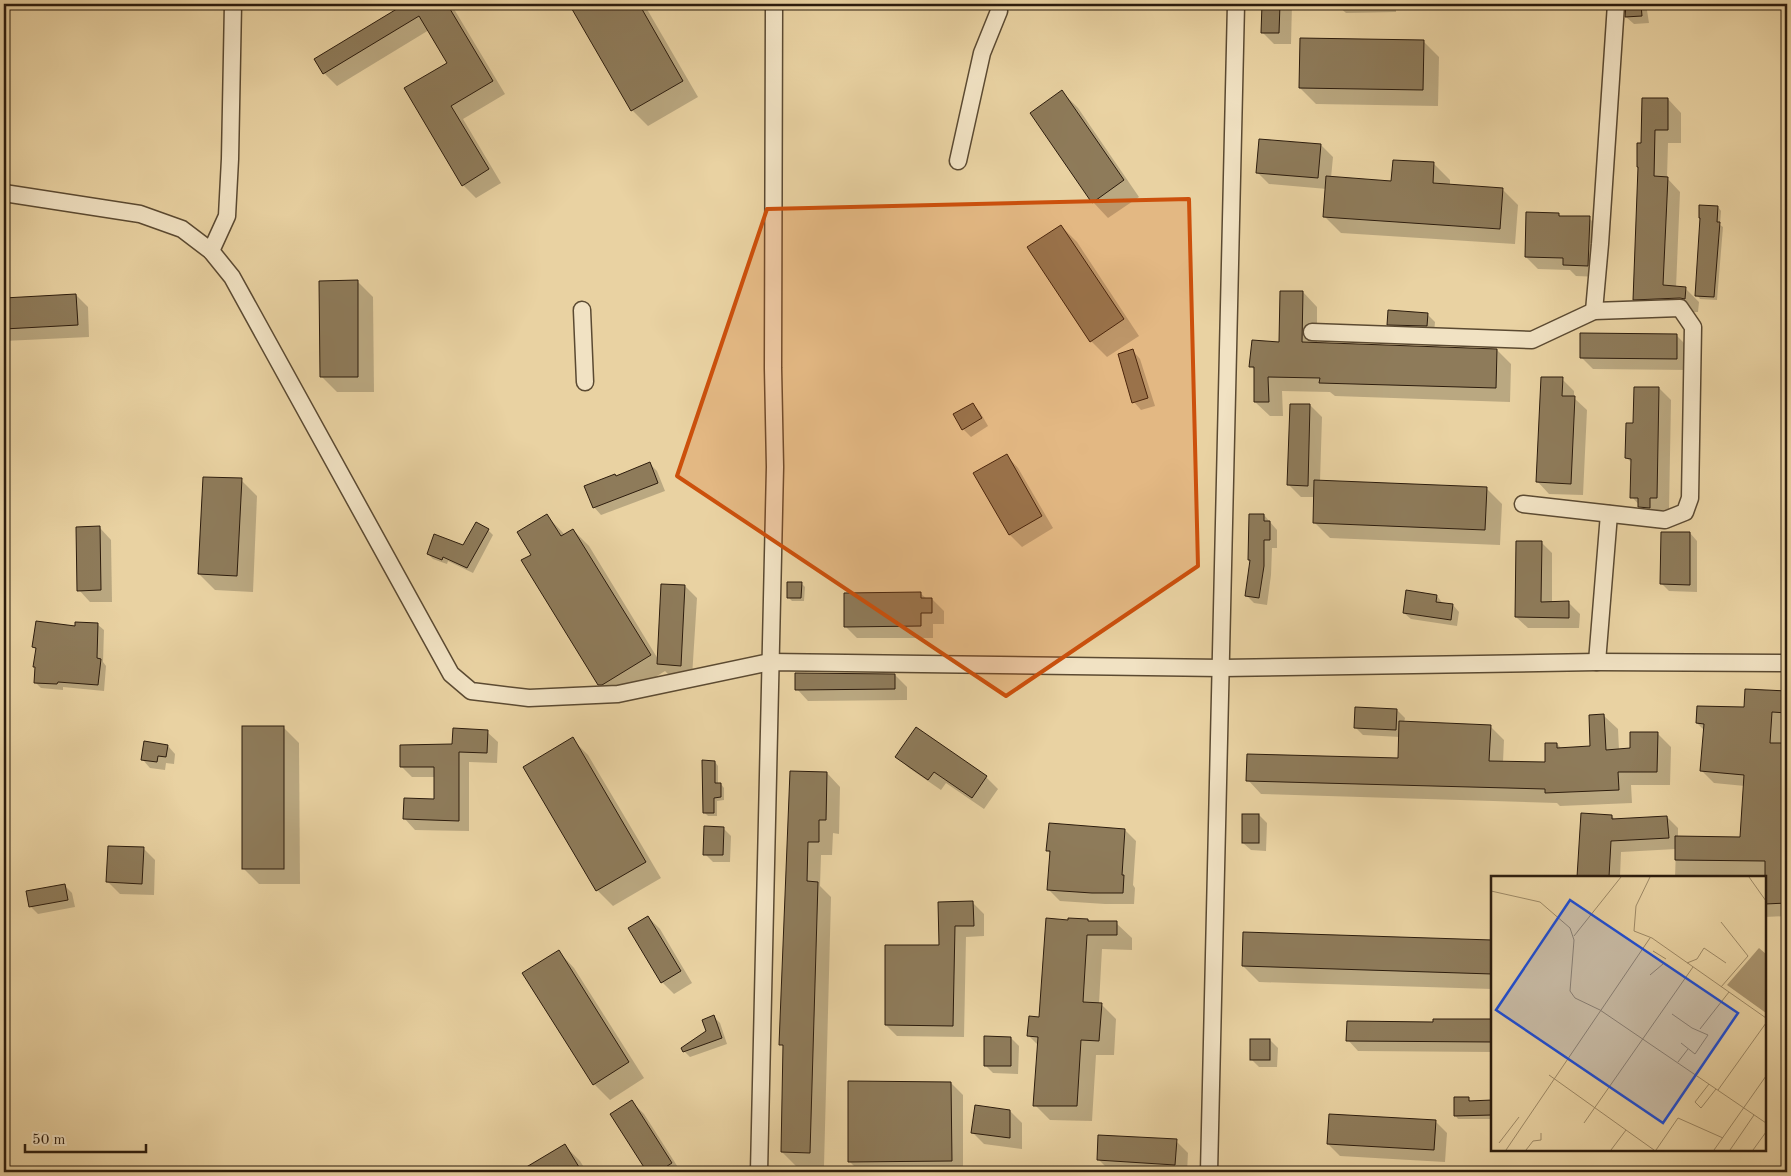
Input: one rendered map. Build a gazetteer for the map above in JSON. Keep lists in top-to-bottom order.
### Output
{
  "scale_bar": "50 m"
}
